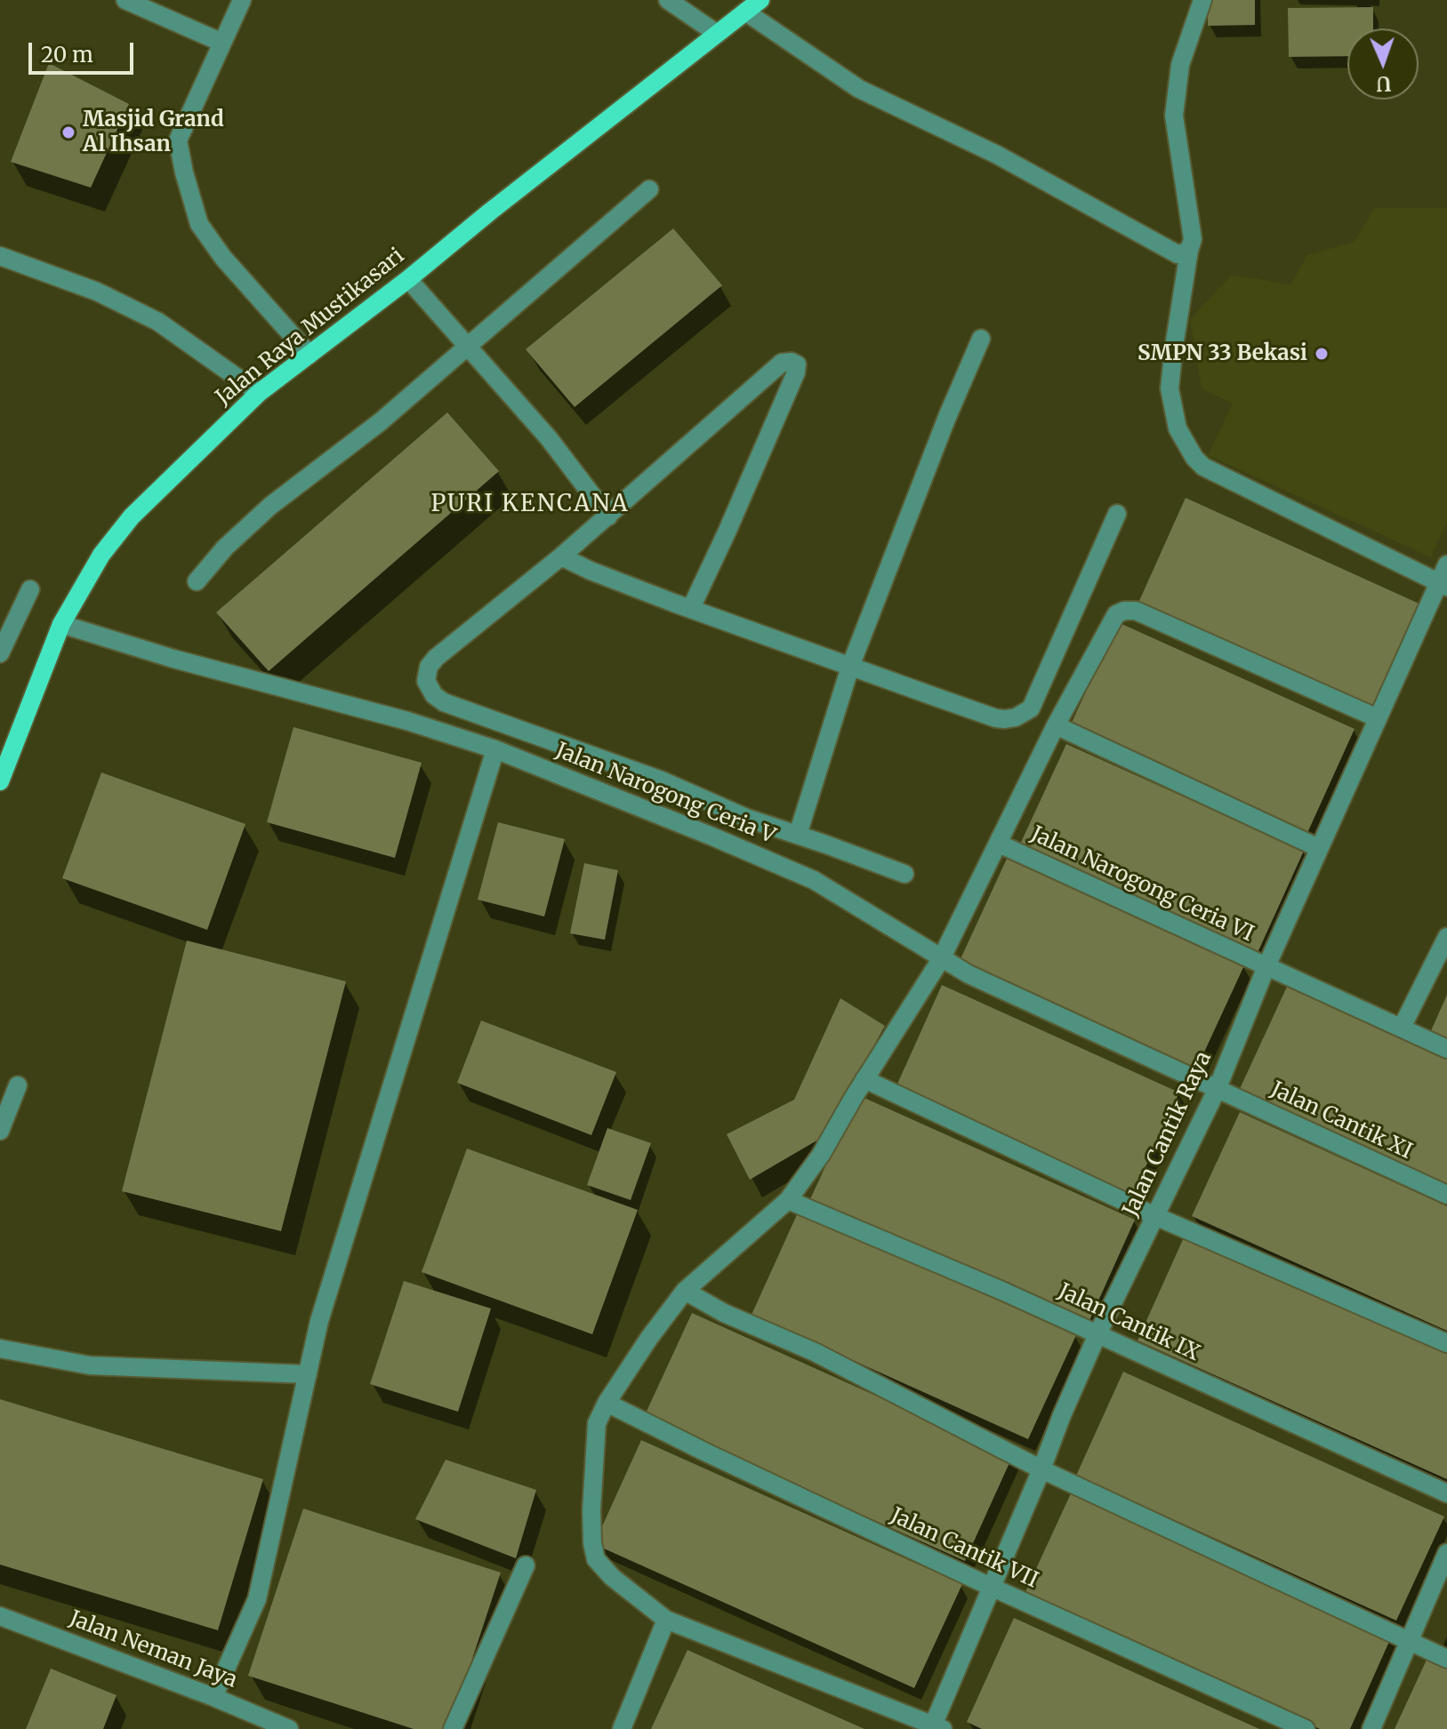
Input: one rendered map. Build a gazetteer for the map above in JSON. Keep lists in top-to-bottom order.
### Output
{
  "streets": {
    "main road": ["Jalan Raya Mustikasari"],
    "street": [
      "Jalan Narogong Ceria V",
      "Jalan Narogong Ceria VI",
      "Jalan Cantik XI",
      "Jalan Cantik Raya",
      "Jalan Cantik IX",
      "Jalan Cantik VII",
      "Jalan Neman Jaya"
    ]
  },
  "crossings": [
    ["Jalan Raya Mustikasari", "Jalan Narogong Ceria V"],
    ["Jalan Narogong Ceria V", "Jalan Cantik XI"],
    ["Jalan Narogong Ceria V", "Jalan Cantik Raya"],
    ["Jalan Narogong Ceria VI", "Jalan Cantik Raya"],
    ["Jalan Cantik XI", "Jalan Cantik Raya"],
    ["Jalan Cantik Raya", "Jalan Cantik IX"],
    ["Jalan Cantik Raya", "Jalan Cantik VII"]
  ],
  "districts": ["PURI KENCANA"],
  "places": ["Masjid Grand Al Ihsan", "SMPN 33 Bekasi"],
  "scale_bar": "20 m",
  "north": "bottom"
}
